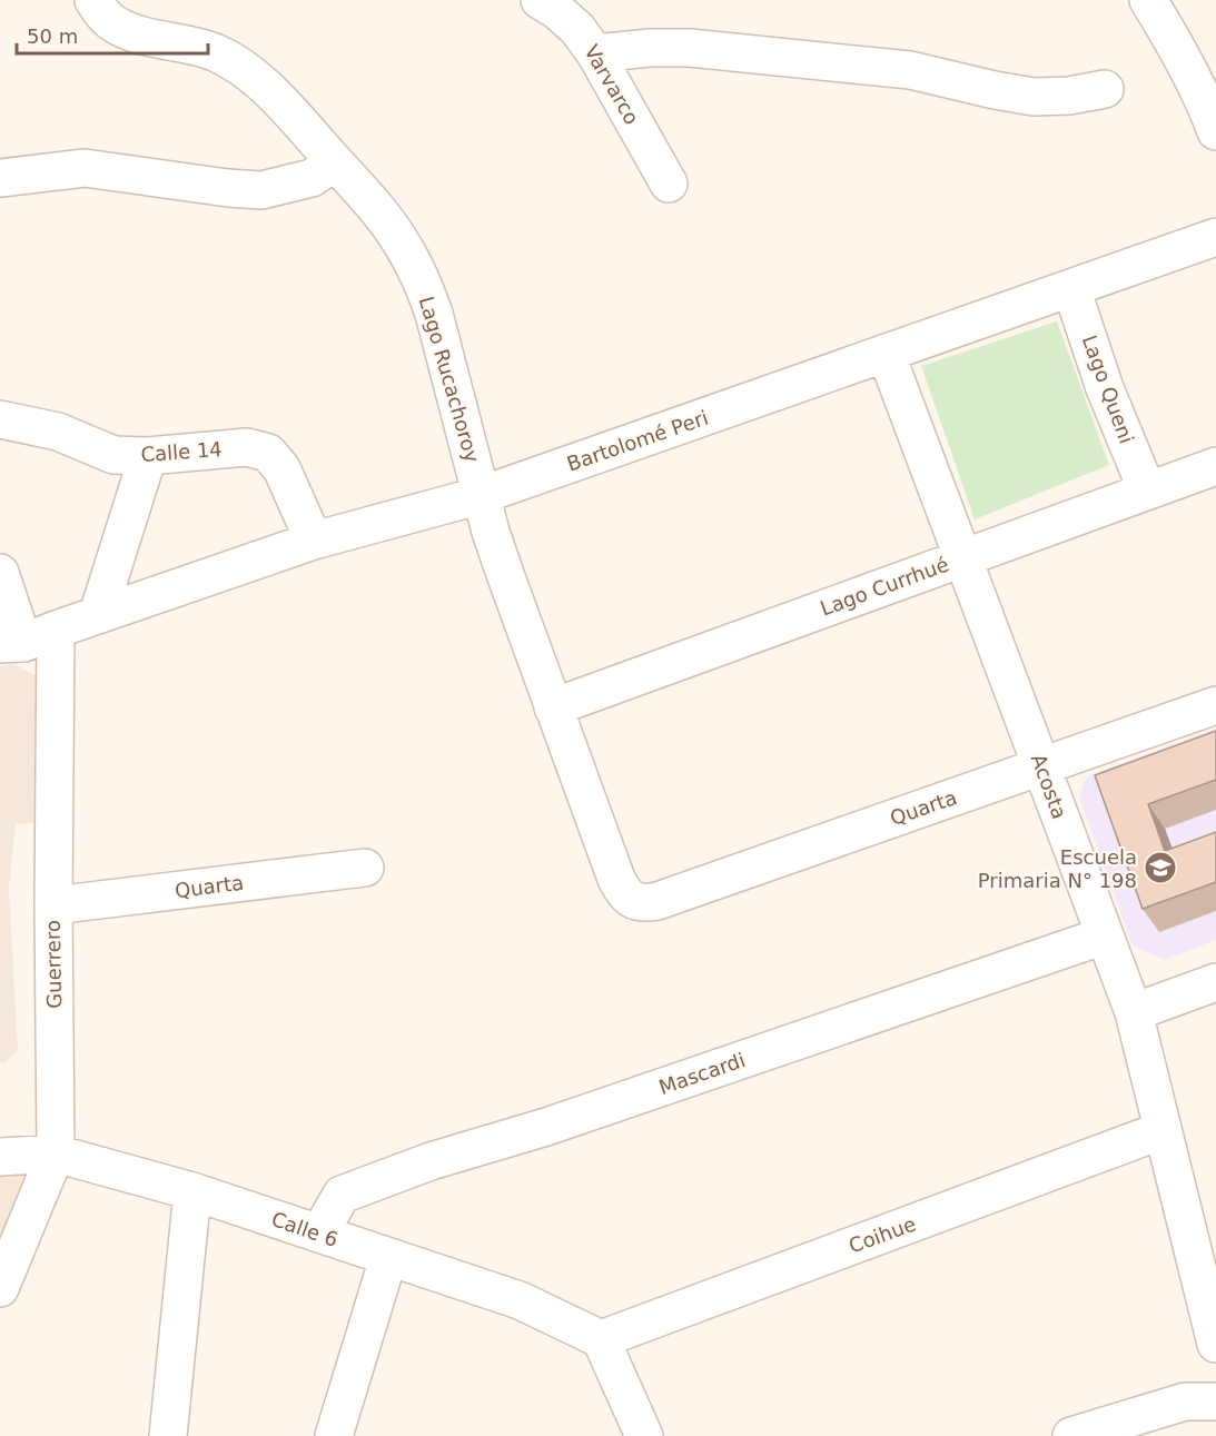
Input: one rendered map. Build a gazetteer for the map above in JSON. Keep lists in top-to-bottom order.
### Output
{
  "streets": {
    "street": [
      "Varvarco",
      "Lago Rucachoroy",
      "Lago Queni",
      "Bartolomé Peri",
      "Calle 14",
      "Lago Currhué",
      "Acosta",
      "Quarta",
      "Guerrero",
      "Mascardi",
      "Calle 6",
      "Coihue"
    ]
  },
  "crossings": [
    ["Lago Rucachoroy", "Bartolomé Peri"],
    ["Lago Rucachoroy", "Lago Currhué"],
    ["Lago Rucachoroy", "Quarta"],
    ["Lago Queni", "Bartolomé Peri"],
    ["Lago Queni", "Lago Currhué"],
    ["Bartolomé Peri", "Calle 14"],
    ["Bartolomé Peri", "Acosta"],
    ["Bartolomé Peri", "Guerrero"],
    ["Lago Currhué", "Acosta"],
    ["Acosta", "Quarta"],
    ["Acosta", "Mascardi"],
    ["Acosta", "Coihue"],
    ["Quarta", "Guerrero"],
    ["Guerrero", "Calle 6"],
    ["Mascardi", "Calle 6"],
    ["Calle 6", "Coihue"]
  ],
  "places": {
    "school or university": ["Escuela Primaria N° 198"]
  },
  "scale_bar": "50 m"
}
